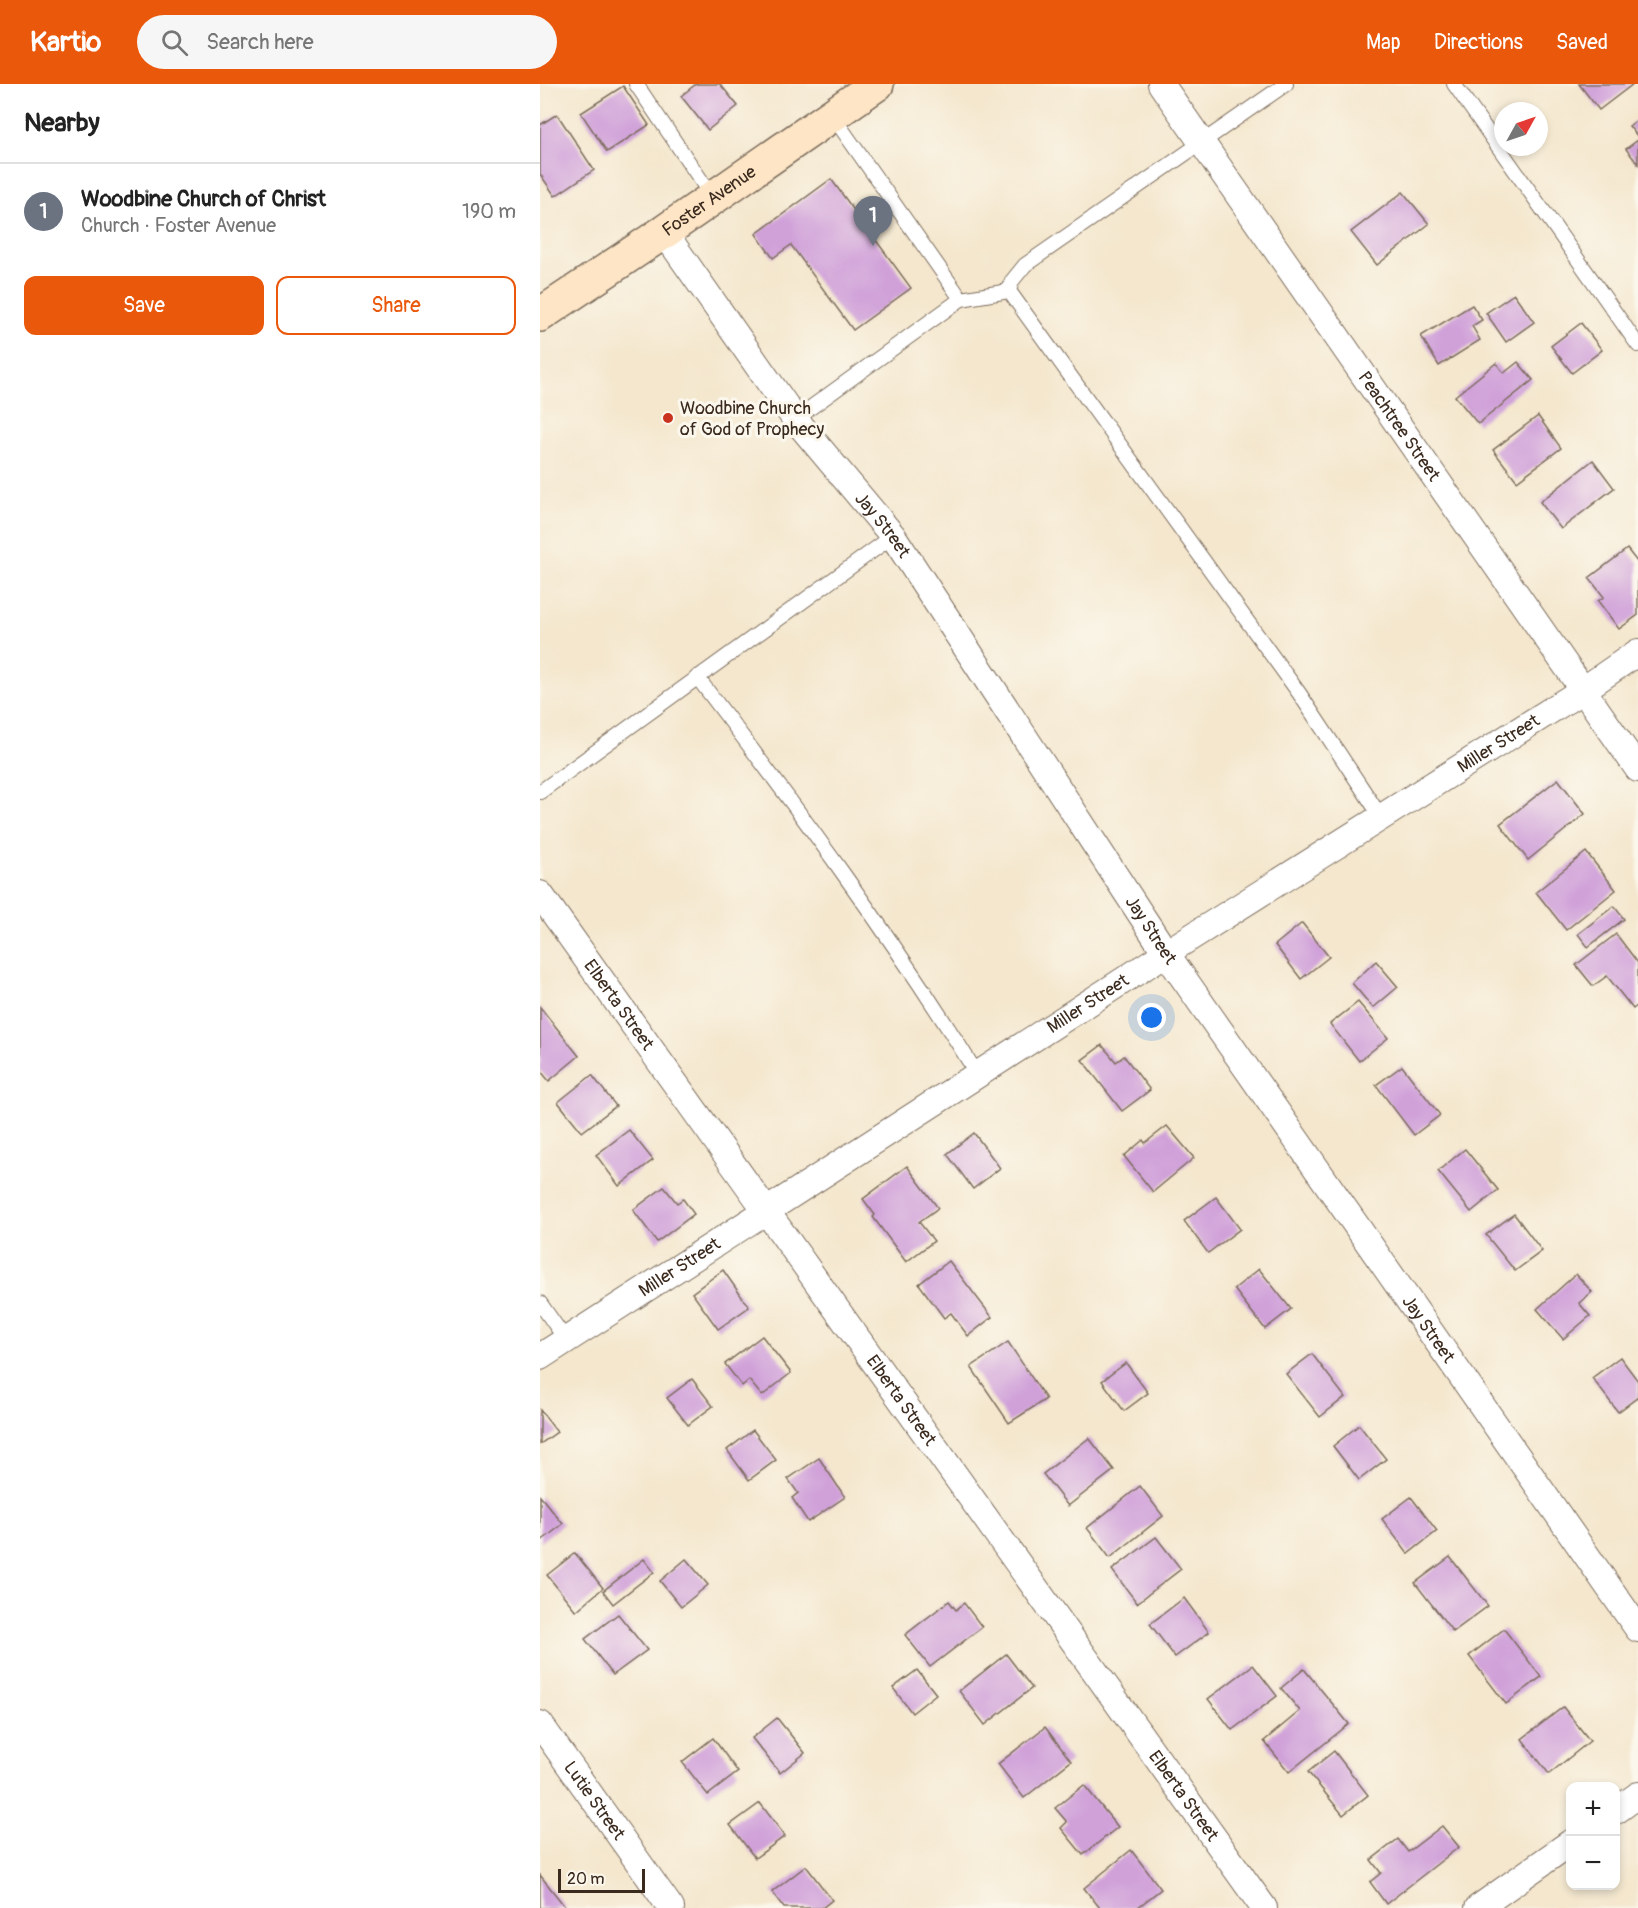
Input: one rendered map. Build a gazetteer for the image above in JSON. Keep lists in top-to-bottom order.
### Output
{
  "streets": {
    "main road": ["Foster Avenue"],
    "street": [
      "Peachtree Street",
      "Jay Street",
      "Miller Street",
      "Elberta Street",
      "Lutie Street"
    ]
  },
  "crossings": [
    ["Foster Avenue", "Jay Street"],
    ["Peachtree Street", "Miller Street"],
    ["Jay Street", "Miller Street"],
    ["Miller Street", "Elberta Street"]
  ],
  "places": ["Woodbine Church of God of Prophecy"],
  "scale_bar": "20 m",
  "north": "top right",
  "page": {
    "header": "Kartio",
    "search": "Search here",
    "nav": ["Map", "Directions", "Saved"],
    "heading": "Nearby",
    "list": [
      {
        "mark": "1",
        "name": "Woodbine Church of Christ",
        "note": "Church · Foster Avenue",
        "value": "190 m"
      }
    ],
    "pins": "1",
    "buttons": ["Save", "Share"],
    "map_buttons": ["+", "−"],
    "scale": "20 m"
  }
}
